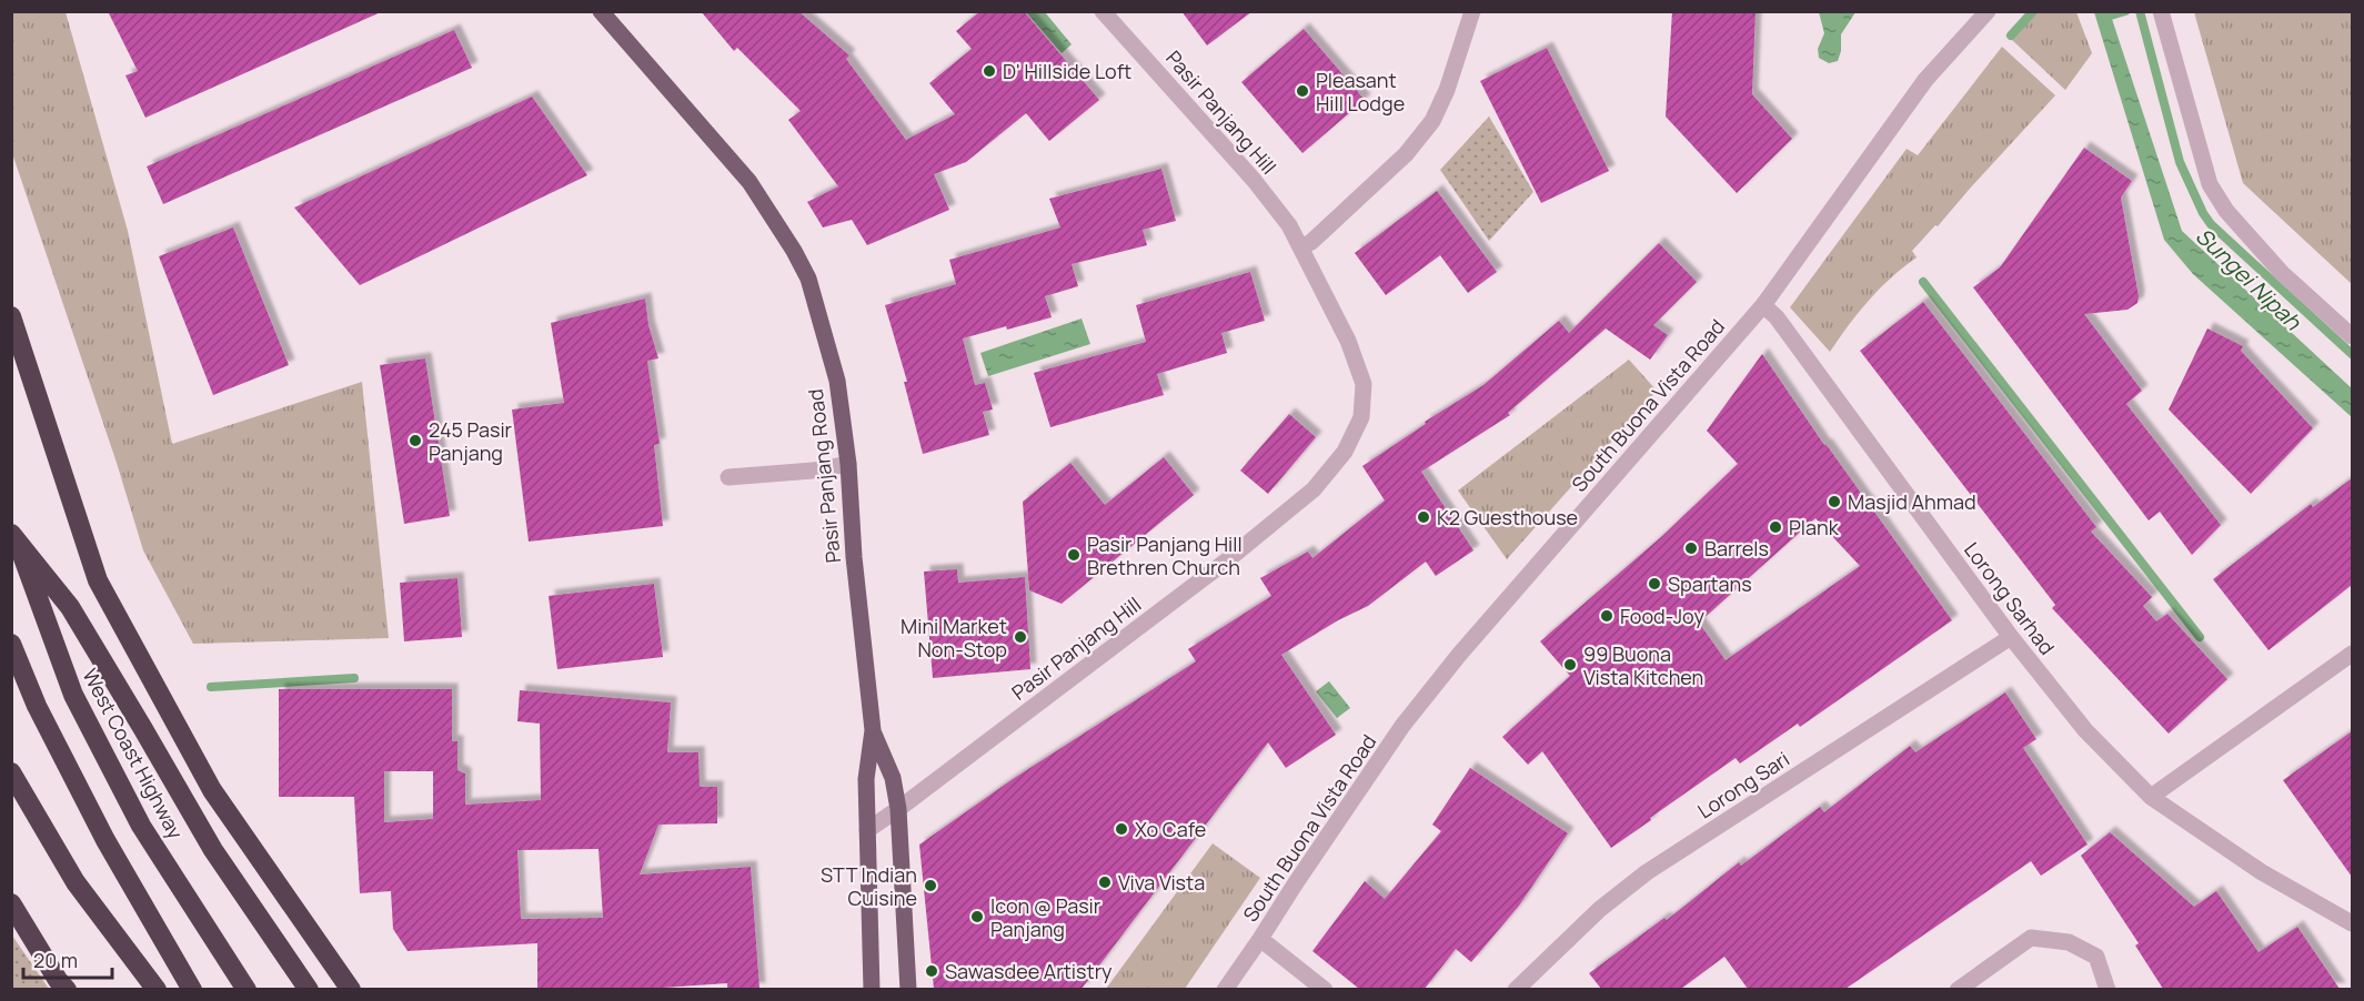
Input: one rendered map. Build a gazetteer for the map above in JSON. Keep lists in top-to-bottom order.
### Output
{
  "streets": {
    "highway": ["West Coast Highway"],
    "main road": ["Pasir Panjang Road"],
    "street": [
      "Pasir Panjang Hill",
      "South Buona Vista Road",
      "Lorong Sarhad",
      "Lorong Sari"
    ]
  },
  "crossings": [
    ["Pasir Panjang Hill", "Pasir Panjang Road"],
    ["South Buona Vista Road", "Lorong Sarhad"],
    ["Lorong Sarhad", "Lorong Sari"]
  ],
  "water": ["Sungei Nipah"],
  "places": [
    "D' Hillside Loft",
    "Pleasant Hill Lodge",
    "245 Pasir Panjang",
    "Masjid Ahmad",
    "K2 Guesthouse",
    "Plank",
    "Barrels",
    "Pasir Panjang Hill Brethren Church",
    "Spartans",
    "Food-Joy",
    "Mini Market Non-Stop",
    "99 Buona Vista Kitchen",
    "Xo Cafe",
    "Viva Vista",
    "STT Indian Cuisine",
    "Icon @ Pasir Panjang",
    "Sawasdee Artistry"
  ],
  "scale_bar": "20 m"
}
